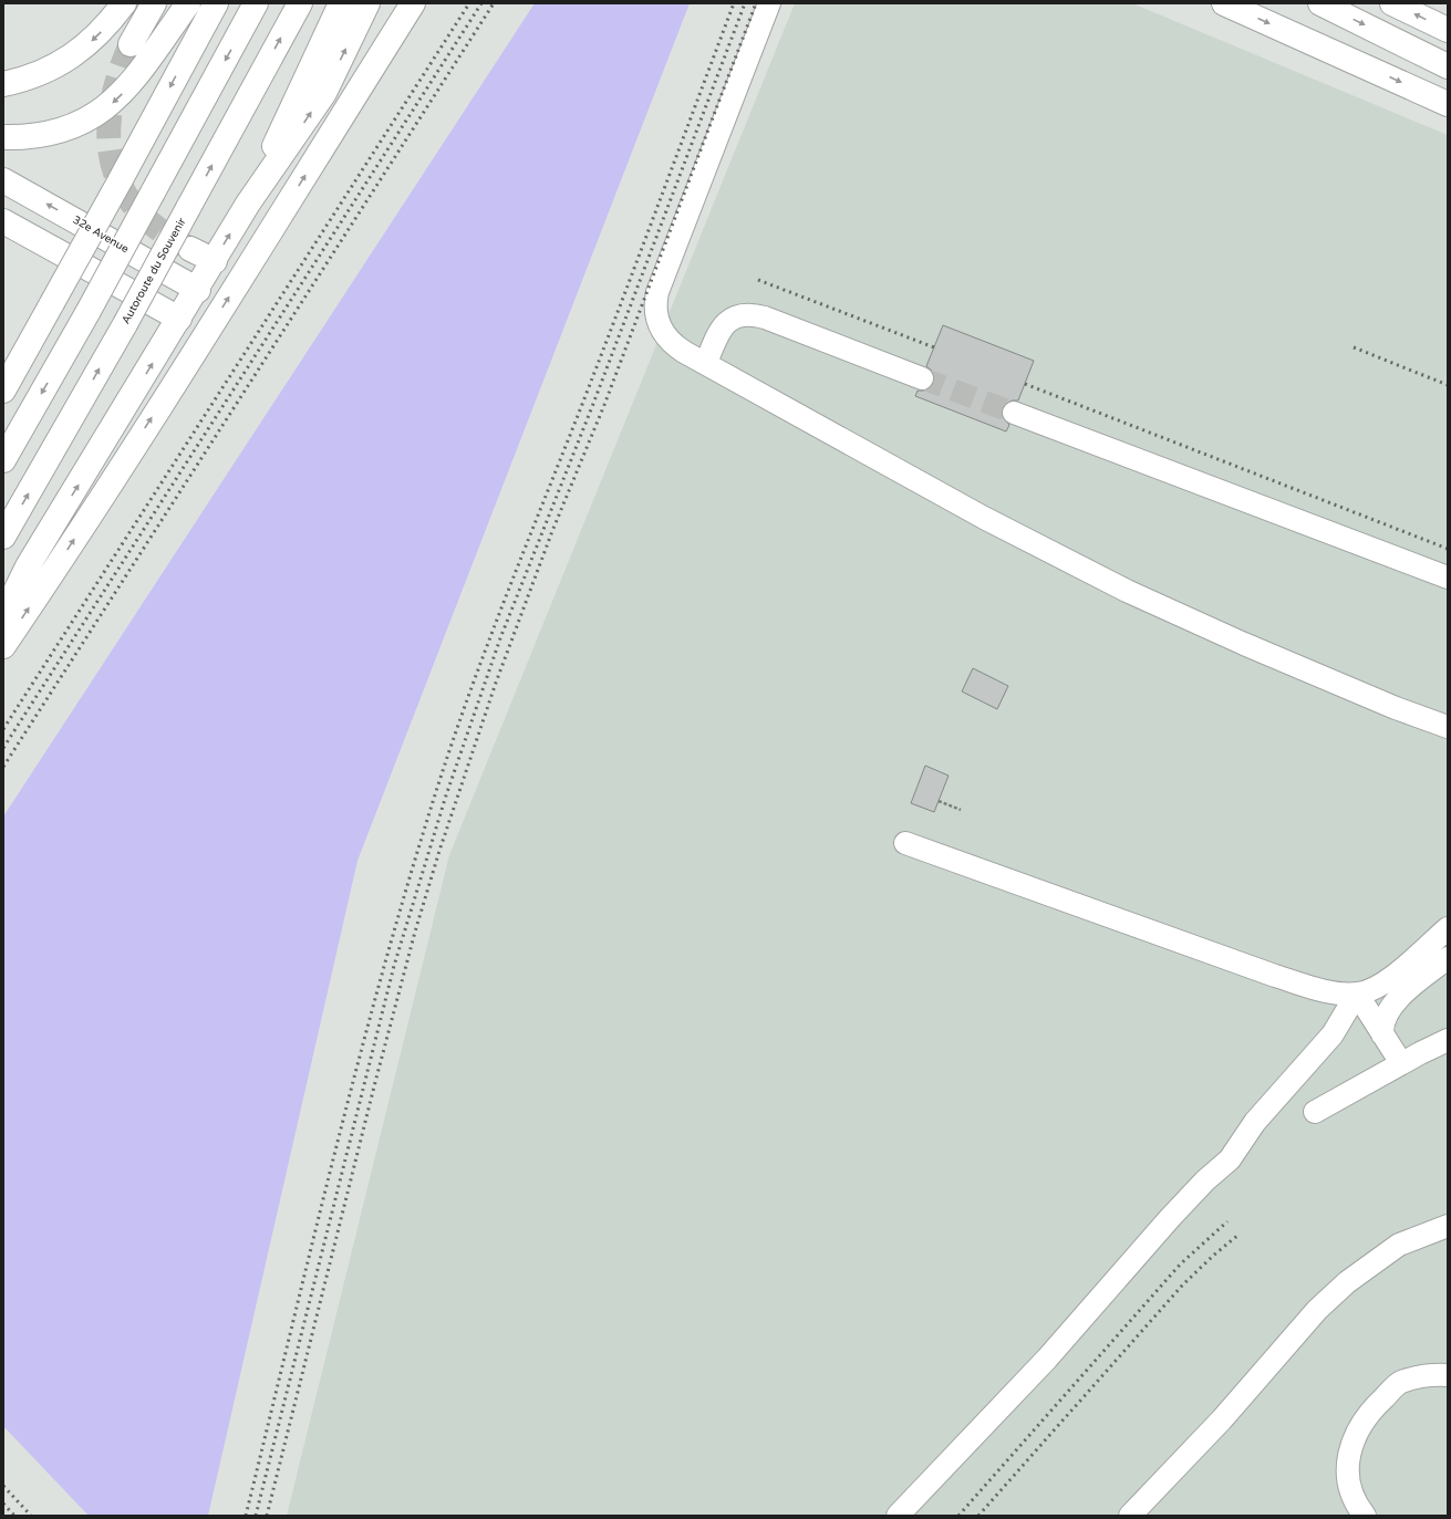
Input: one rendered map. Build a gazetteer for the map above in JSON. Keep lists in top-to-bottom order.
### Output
{
  "streets": {
    "main road": ["32e Avenue", "Autoroute du Souvenir"]
  }
}
